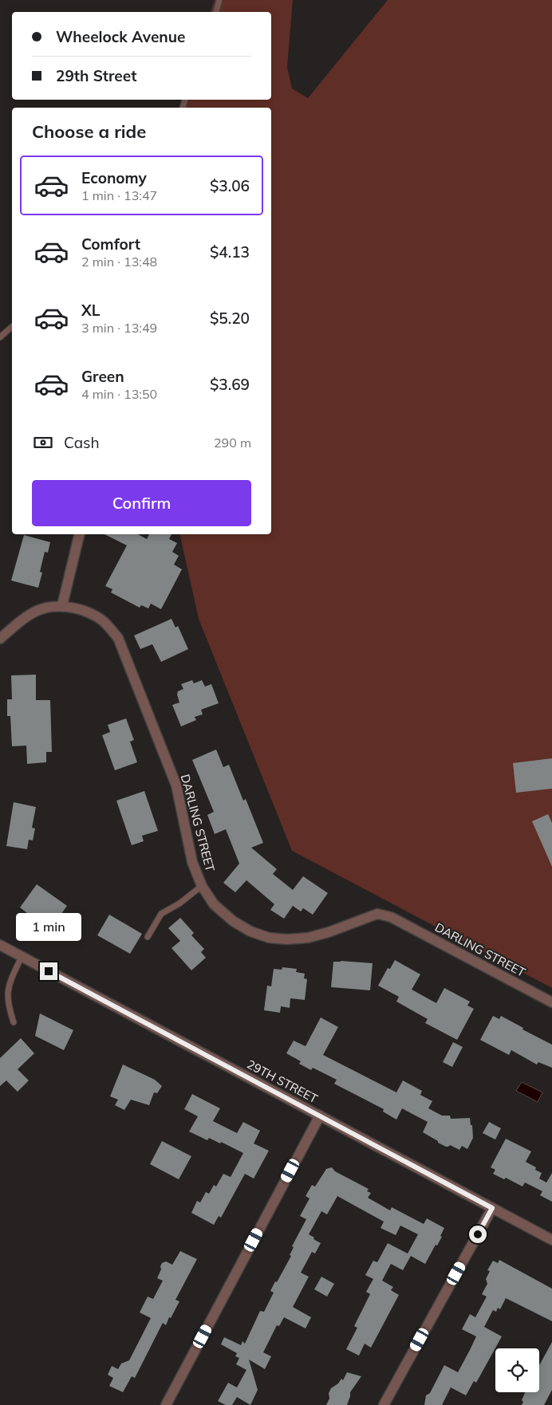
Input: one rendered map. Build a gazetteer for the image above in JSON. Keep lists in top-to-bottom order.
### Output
{
  "streets": {
    "street": ["DARLING STREET", "29TH STREET"]
  },
  "page": {
    "banner": ["Wheelock Avenue", "29th Street"],
    "heading": "Choose a ride",
    "list": [
      {
        "name": "Economy",
        "note": "1 min · 13:47",
        "value": "$3.06"
      },
      {
        "name": "Comfort",
        "note": "2 min · 13:48",
        "value": "$4.13"
      },
      {
        "name": "XL",
        "note": "3 min · 13:49",
        "value": "$5.20"
      },
      {
        "name": "Green",
        "note": "4 min · 13:50",
        "value": "$3.69"
      }
    ],
    "pay": ["Cash", "290 m"],
    "buttons": "Confirm",
    "bubble": "1 min"
  }
}
